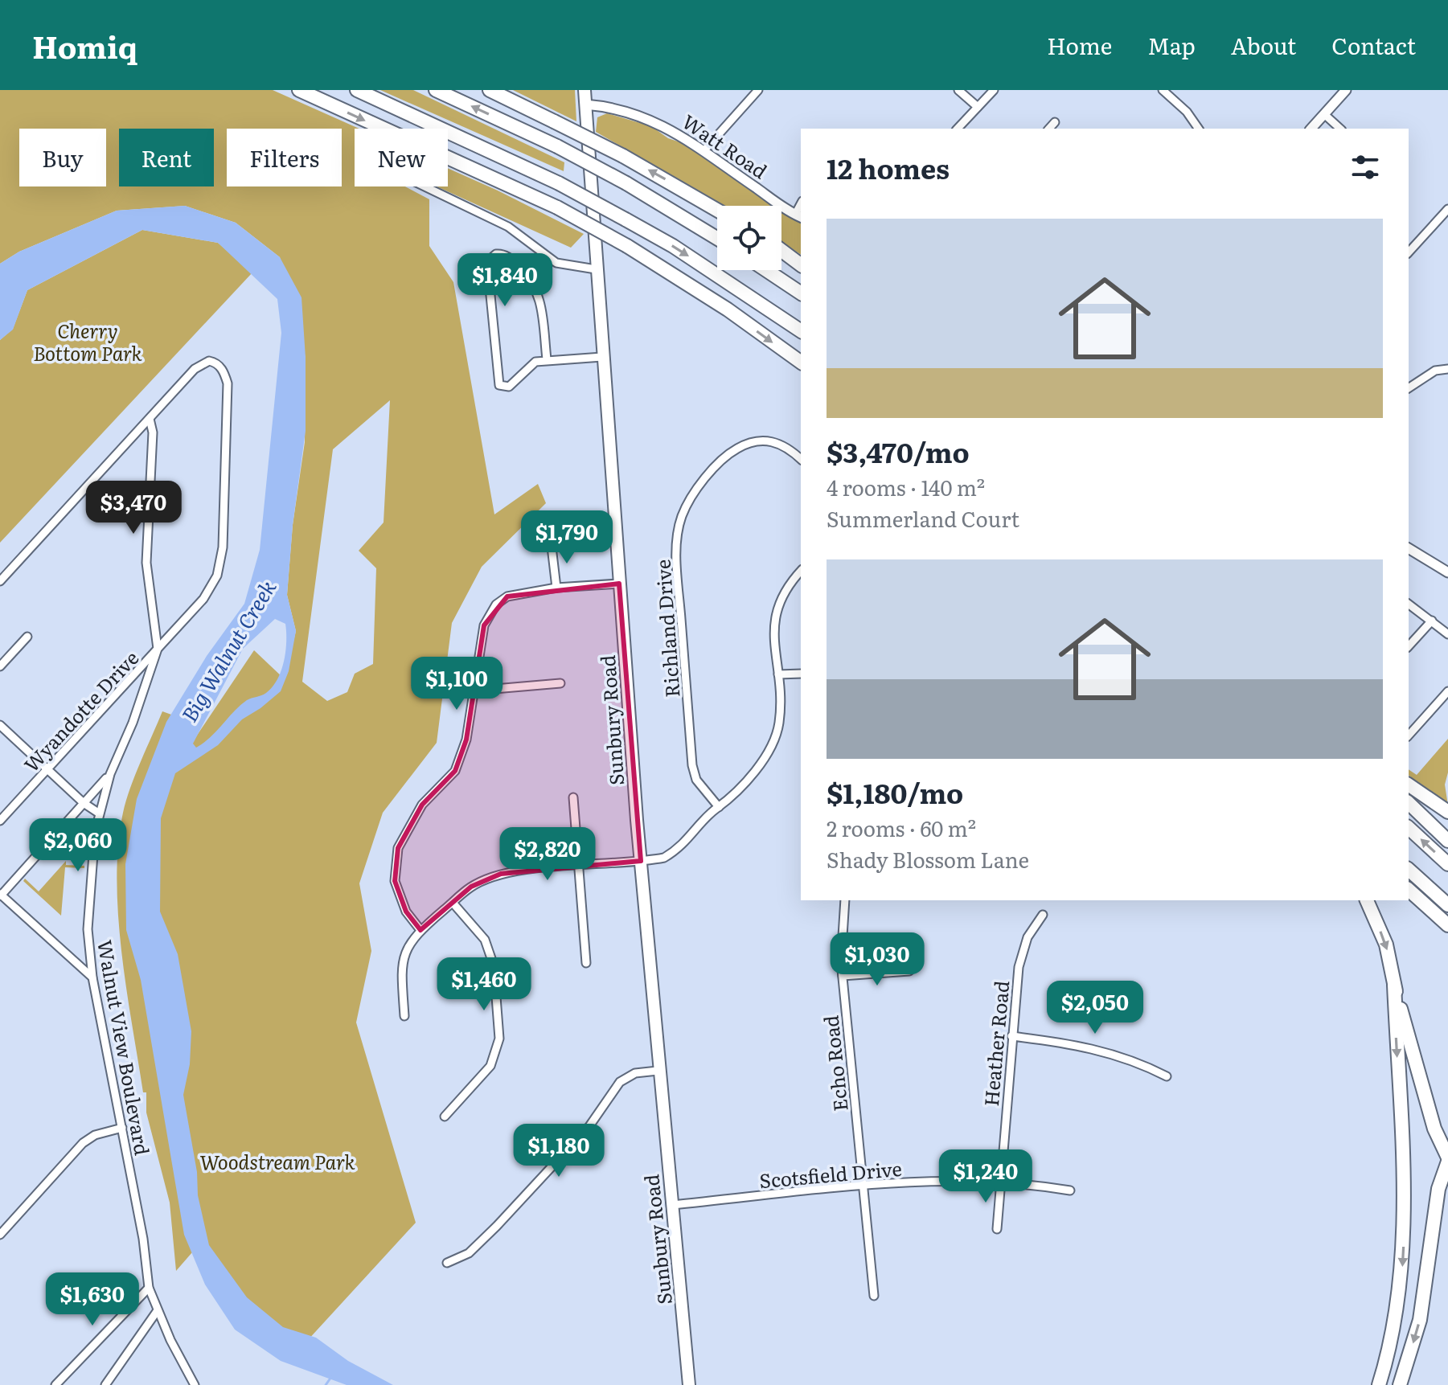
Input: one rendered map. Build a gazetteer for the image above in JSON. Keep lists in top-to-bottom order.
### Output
{
  "streets": {
    "main road": ["Sunbury Road"],
    "street": [
      "Watt Road",
      "Richland Drive",
      "Wyandotte Drive",
      "Heather Road",
      "Walnut View Boulevard",
      "Echo Road",
      "Scotsfield Drive"
    ]
  },
  "crossings": [
    ["Watt Road", "Sunbury Road"],
    ["Wyandotte Drive", "Walnut View Boulevard"],
    ["Sunbury Road", "Scotsfield Drive"],
    ["Heather Road", "Scotsfield Drive"],
    ["Echo Road", "Scotsfield Drive"]
  ],
  "water": ["Big Walnut Creek"],
  "parks": ["Cherry Bottom Park", "Woodstream Park"],
  "page": {
    "header": "Homiq",
    "nav": [
      "Home",
      "Map",
      "About",
      "Contact"
    ],
    "chip": [
      "Buy",
      "Rent",
      "Filters",
      "New"
    ],
    "heading": "12 homes",
    "list": [
      {
        "name": "$3,470/mo",
        "note": "4 rooms · 140 m² · Summerland Court"
      },
      {
        "name": "$1,180/mo",
        "note": "2 rooms · 60 m² · Shady Blossom Lane"
      }
    ],
    "price": [
      "$1,840",
      "$3,470",
      "$1,790",
      "$1,100",
      "$2,060",
      "$2,820",
      "$1,030",
      "$1,460",
      "$2,050",
      "$1,180",
      "$1,240",
      "$1,630"
    ]
  }
}
